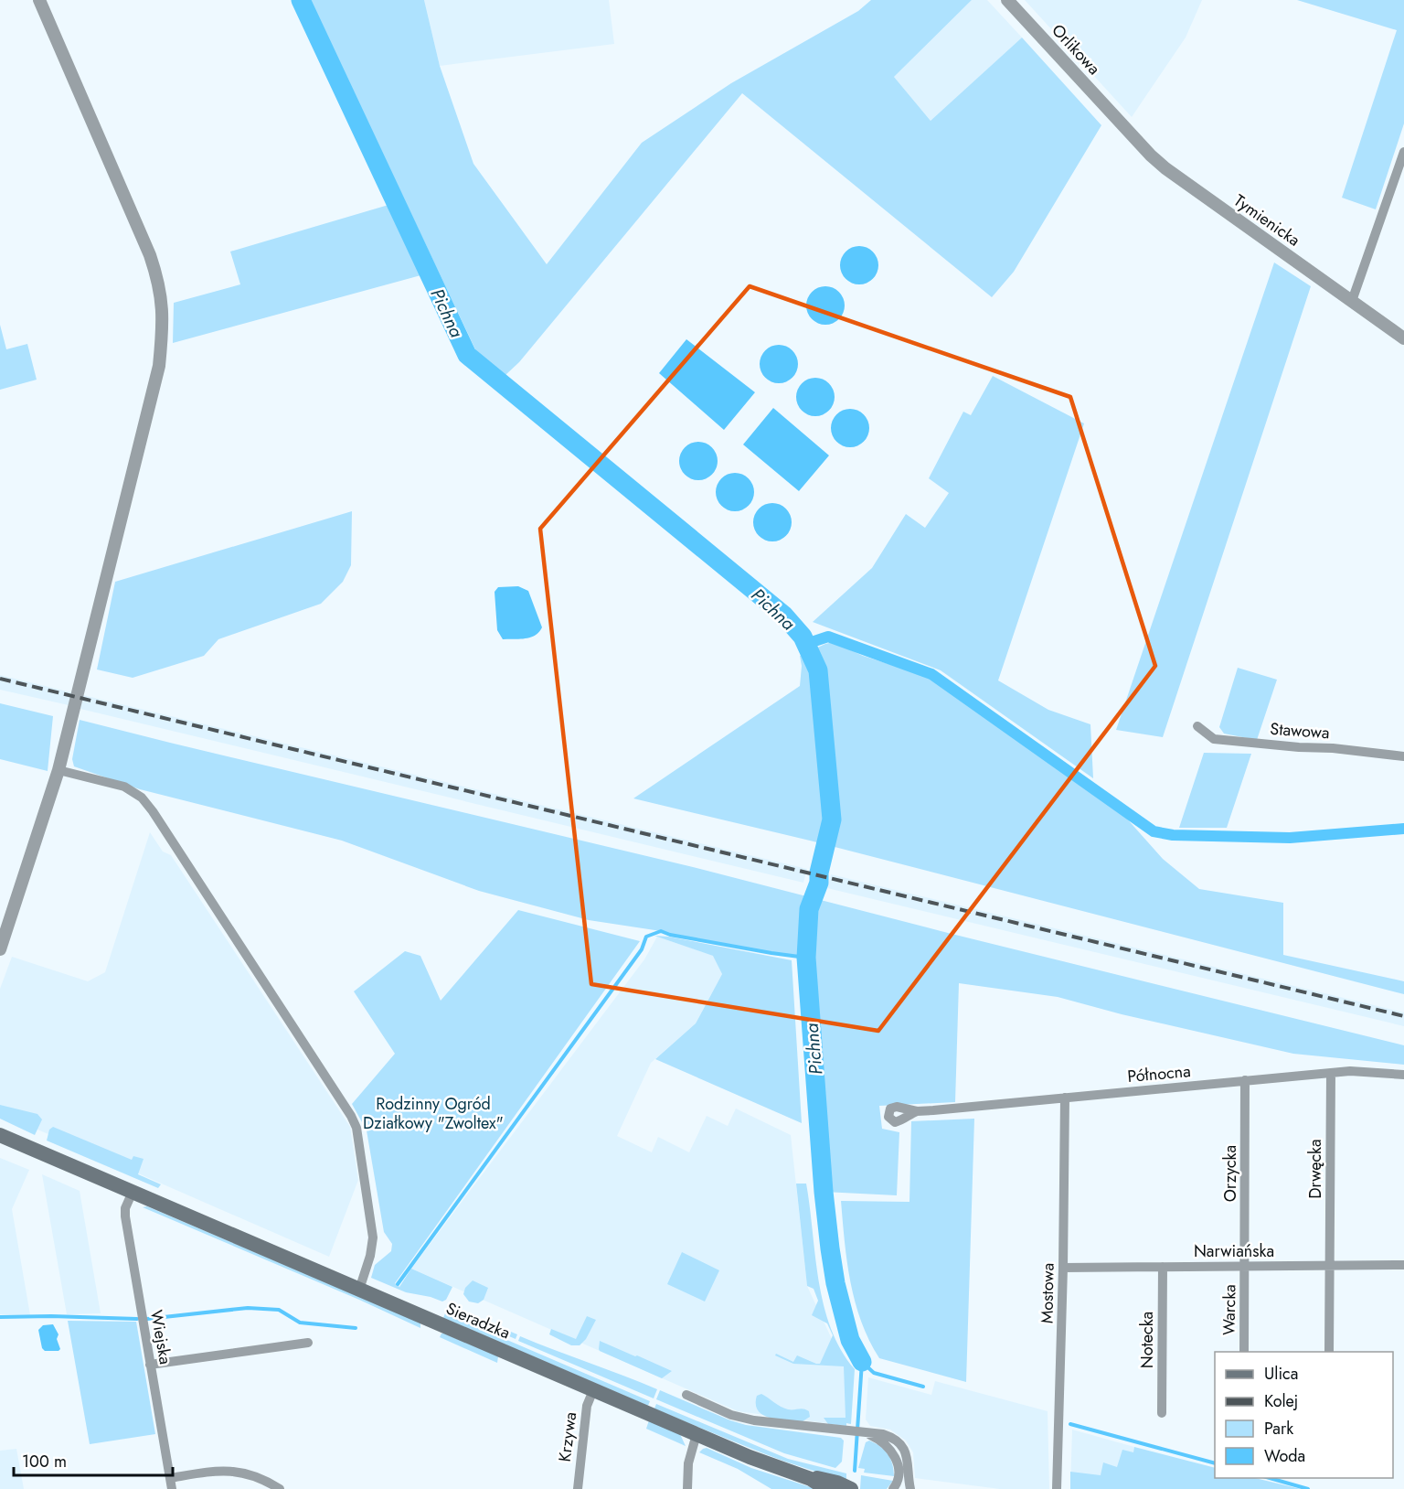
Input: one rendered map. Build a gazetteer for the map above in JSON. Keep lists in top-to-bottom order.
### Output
{
  "streets": {
    "main road": ["Sieradzka"],
    "street": [
      "Orlikowa",
      "Tymienicka",
      "Stawowa",
      "Północna",
      "Drwęcka",
      "Orzycka",
      "Narwiańska",
      "Mostowa",
      "Warcka",
      "Wiejska",
      "Notecka",
      "Krzywa"
    ]
  },
  "crossings": [
    ["Orlikowa", "Tymienicka"],
    ["Północna", "Drwęcka"],
    ["Północna", "Orzycka"],
    ["Północna", "Mostowa"],
    ["Drwęcka", "Narwiańska"],
    ["Orzycka", "Narwiańska"],
    ["Orzycka", "Warcka"],
    ["Narwiańska", "Mostowa"],
    ["Narwiańska", "Warcka"],
    ["Narwiańska", "Notecka"],
    ["Sieradzka", "Wiejska"],
    ["Sieradzka", "Krzywa"]
  ],
  "water": ["Pichna"],
  "parks": ["Rodzinny Ogród Działkowy \"Zwoltex\""],
  "legend": [
    "Ulica",
    "Kolej",
    "Park",
    "Woda"
  ],
  "scale_bar": "100 m"
}
